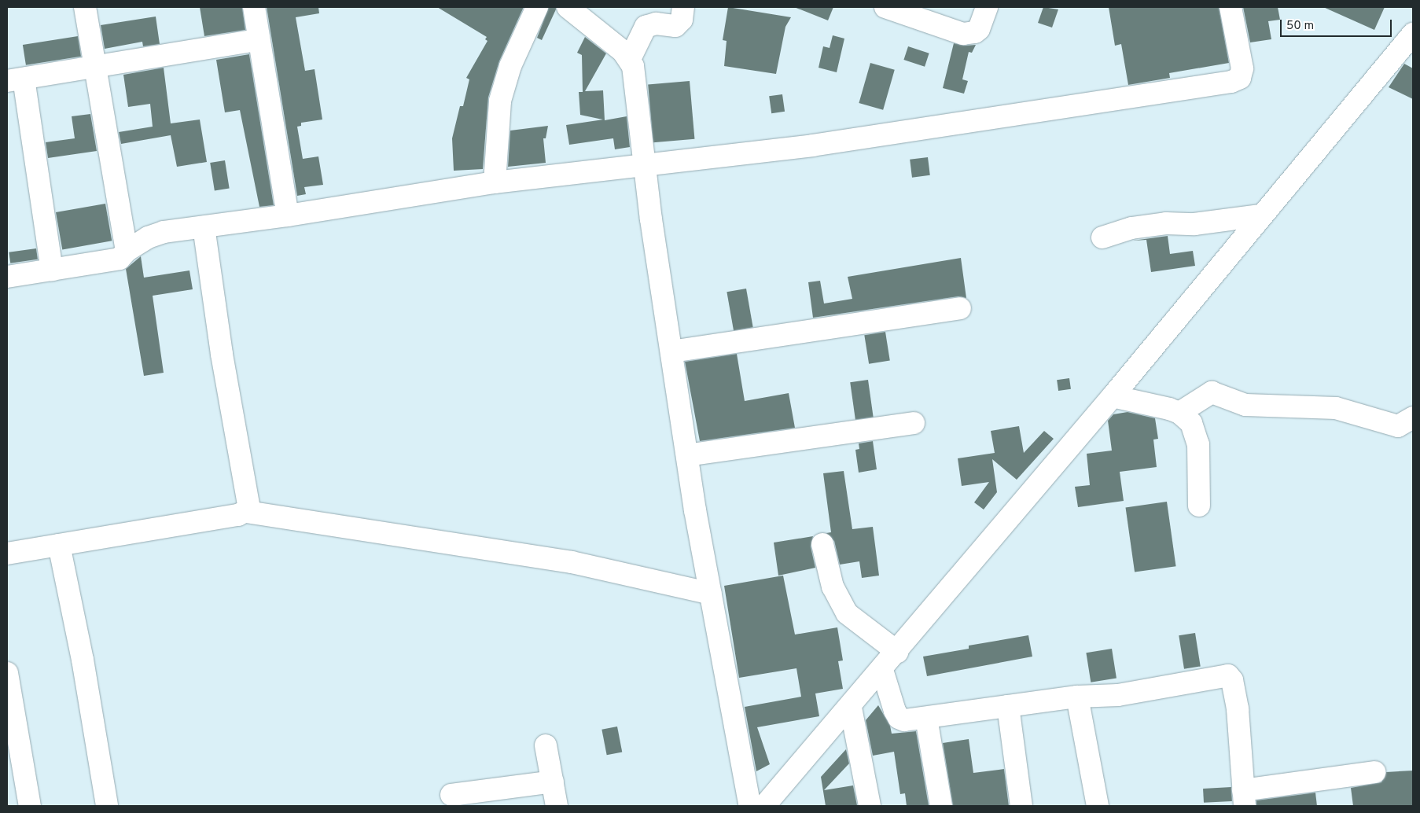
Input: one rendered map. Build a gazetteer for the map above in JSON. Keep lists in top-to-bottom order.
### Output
{
  "scale_bar": "50 m"
}
